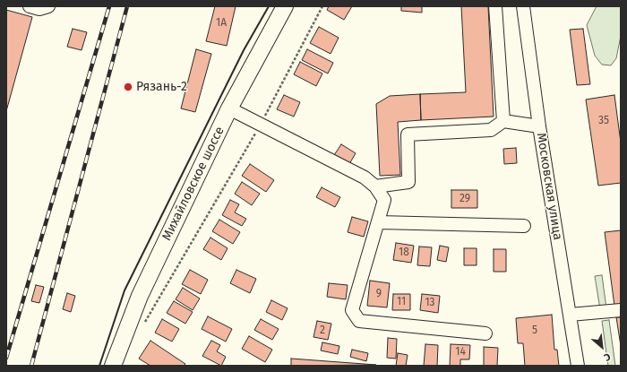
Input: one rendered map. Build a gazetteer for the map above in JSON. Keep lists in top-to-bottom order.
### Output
{
  "streets": {
    "main road": ["Михайловское шоссе"],
    "street": ["Московская улица"]
  },
  "places": ["Рязань-2"],
  "house_numbers": [
    "1А",
    "35",
    "29",
    "18",
    "9",
    "11",
    "13",
    "2",
    "5",
    "14"
  ],
  "north": "bottom right"
}
